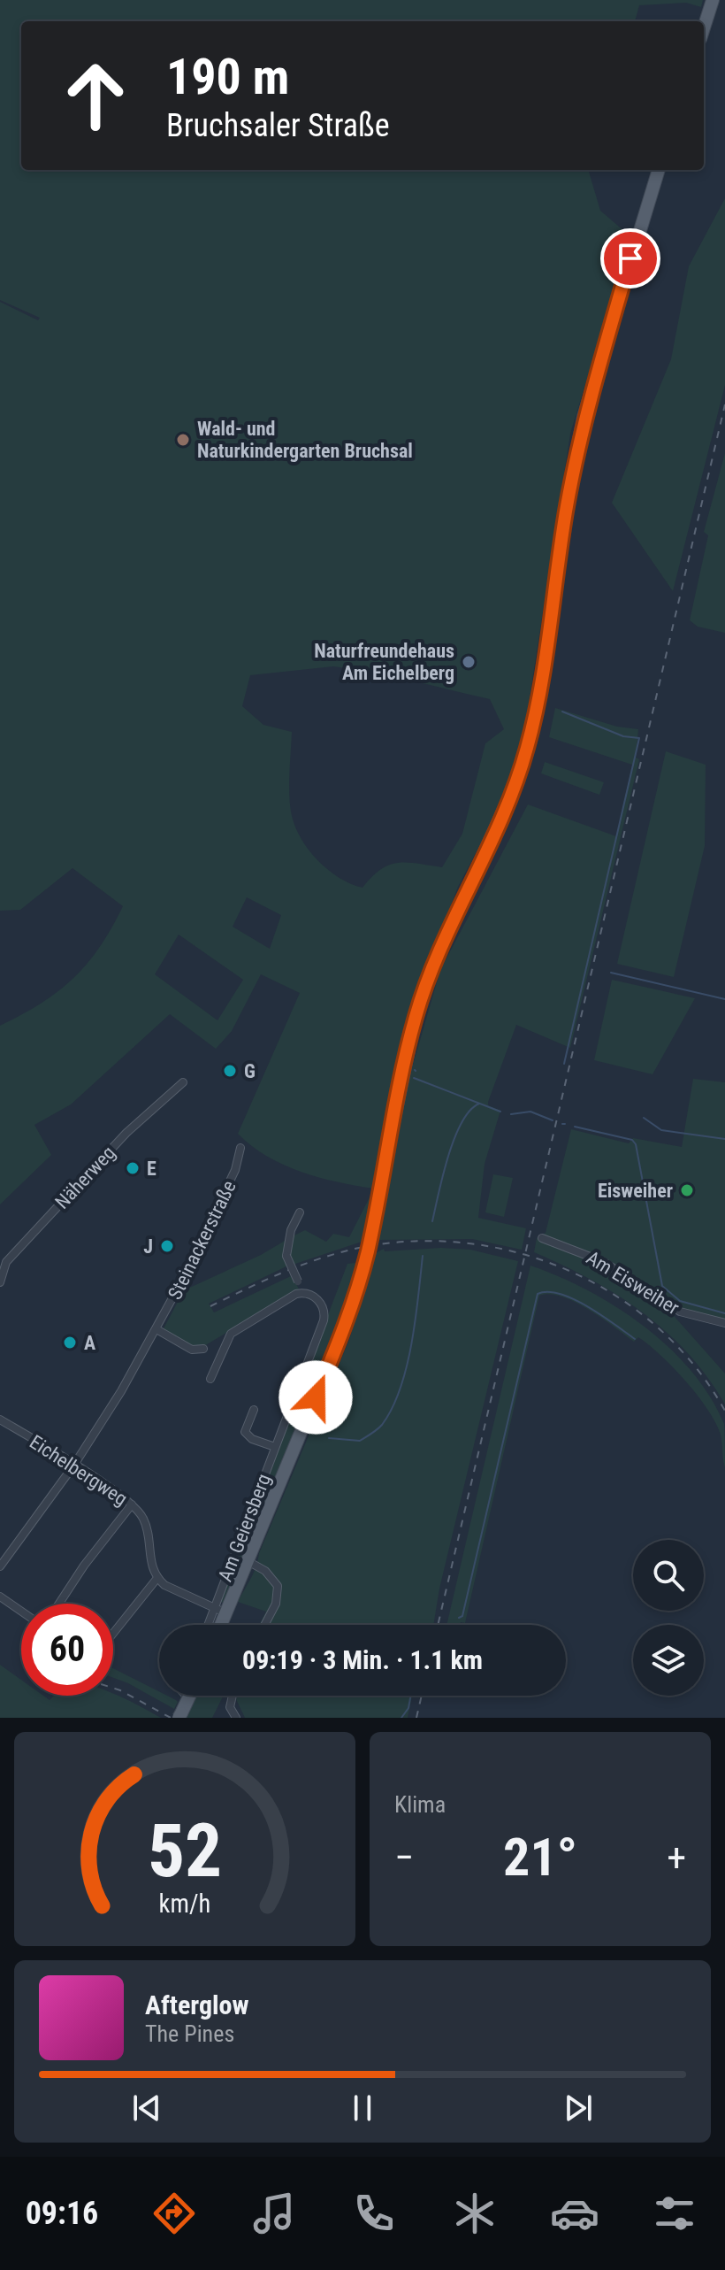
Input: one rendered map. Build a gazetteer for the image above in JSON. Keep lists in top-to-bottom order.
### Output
{
  "streets": {
    "street": [
      "Näherweg",
      "Steinackerstraße",
      "Am Eisweiher",
      "Eichelbergweg",
      "Am Geiersberg"
    ]
  },
  "crossings": [
    ["Steinackerstraße", "Eichelbergweg"]
  ],
  "places": [
    "Wald- und Naturkindergarten Bruchsal",
    "Naturfreundehaus Am Eichelberg",
    "G",
    "E",
    "Eisweiher",
    "J",
    "A"
  ],
  "page": {
    "turn": ["190 m", "Bruchsaler Straße"],
    "limit": "60",
    "trip": "09:19 · 3 Min. · 1.1 km",
    "tile": "Klima",
    "heat": ["−", "21°", "+"],
    "song": ["Afterglow", "The Pines"],
    "tabs": "09:16",
    "gauge": ["52", "km/h"]
  }
}
